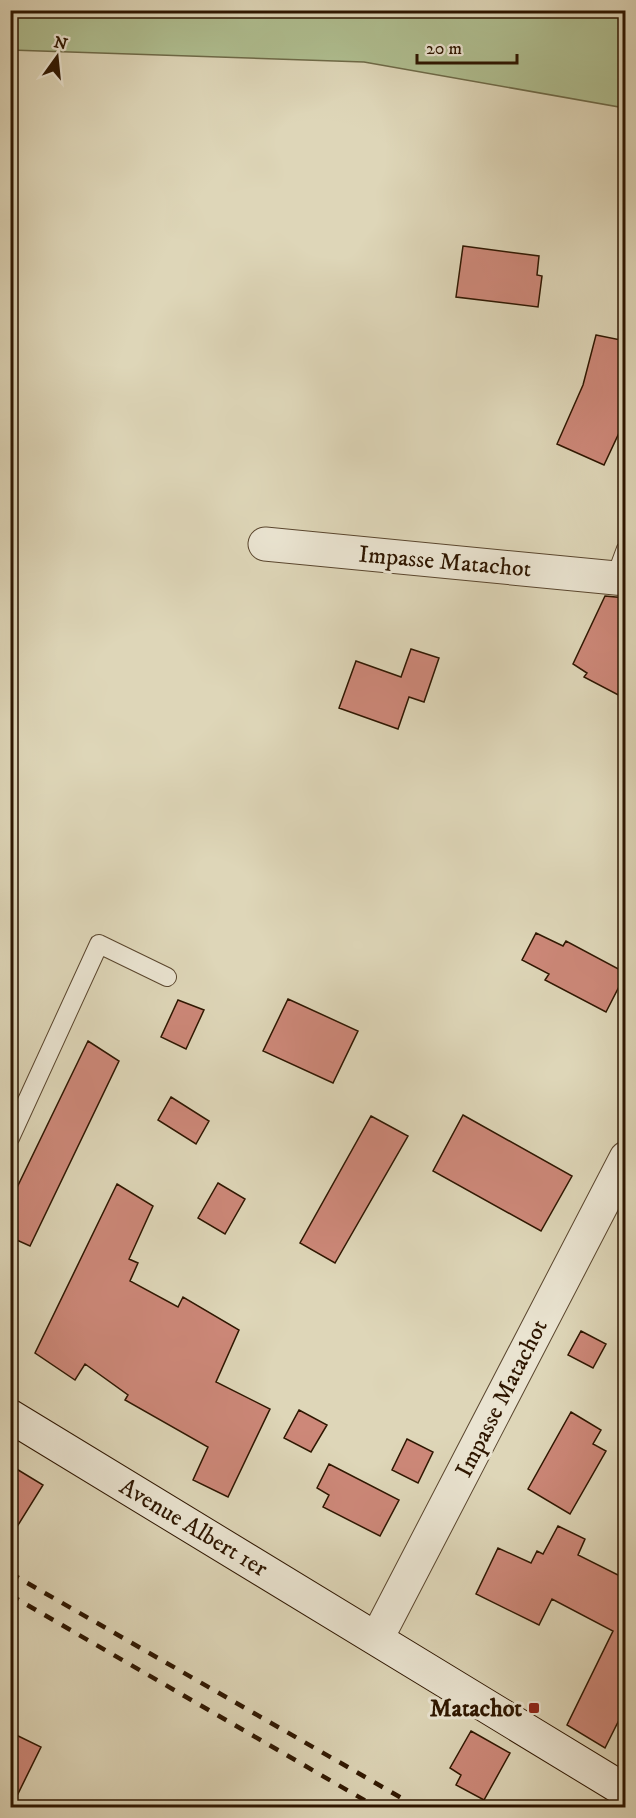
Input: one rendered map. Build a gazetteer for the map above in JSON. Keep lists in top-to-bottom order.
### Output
{
  "streets": {
    "street": ["Impasse Matachot", "Avenue Albert 1er"]
  },
  "crossings": [
    ["Impasse Matachot", "Avenue Albert 1er"]
  ],
  "places": {
    "transit": ["Matachot"]
  },
  "scale_bar": "20 m",
  "north": "top"
}
